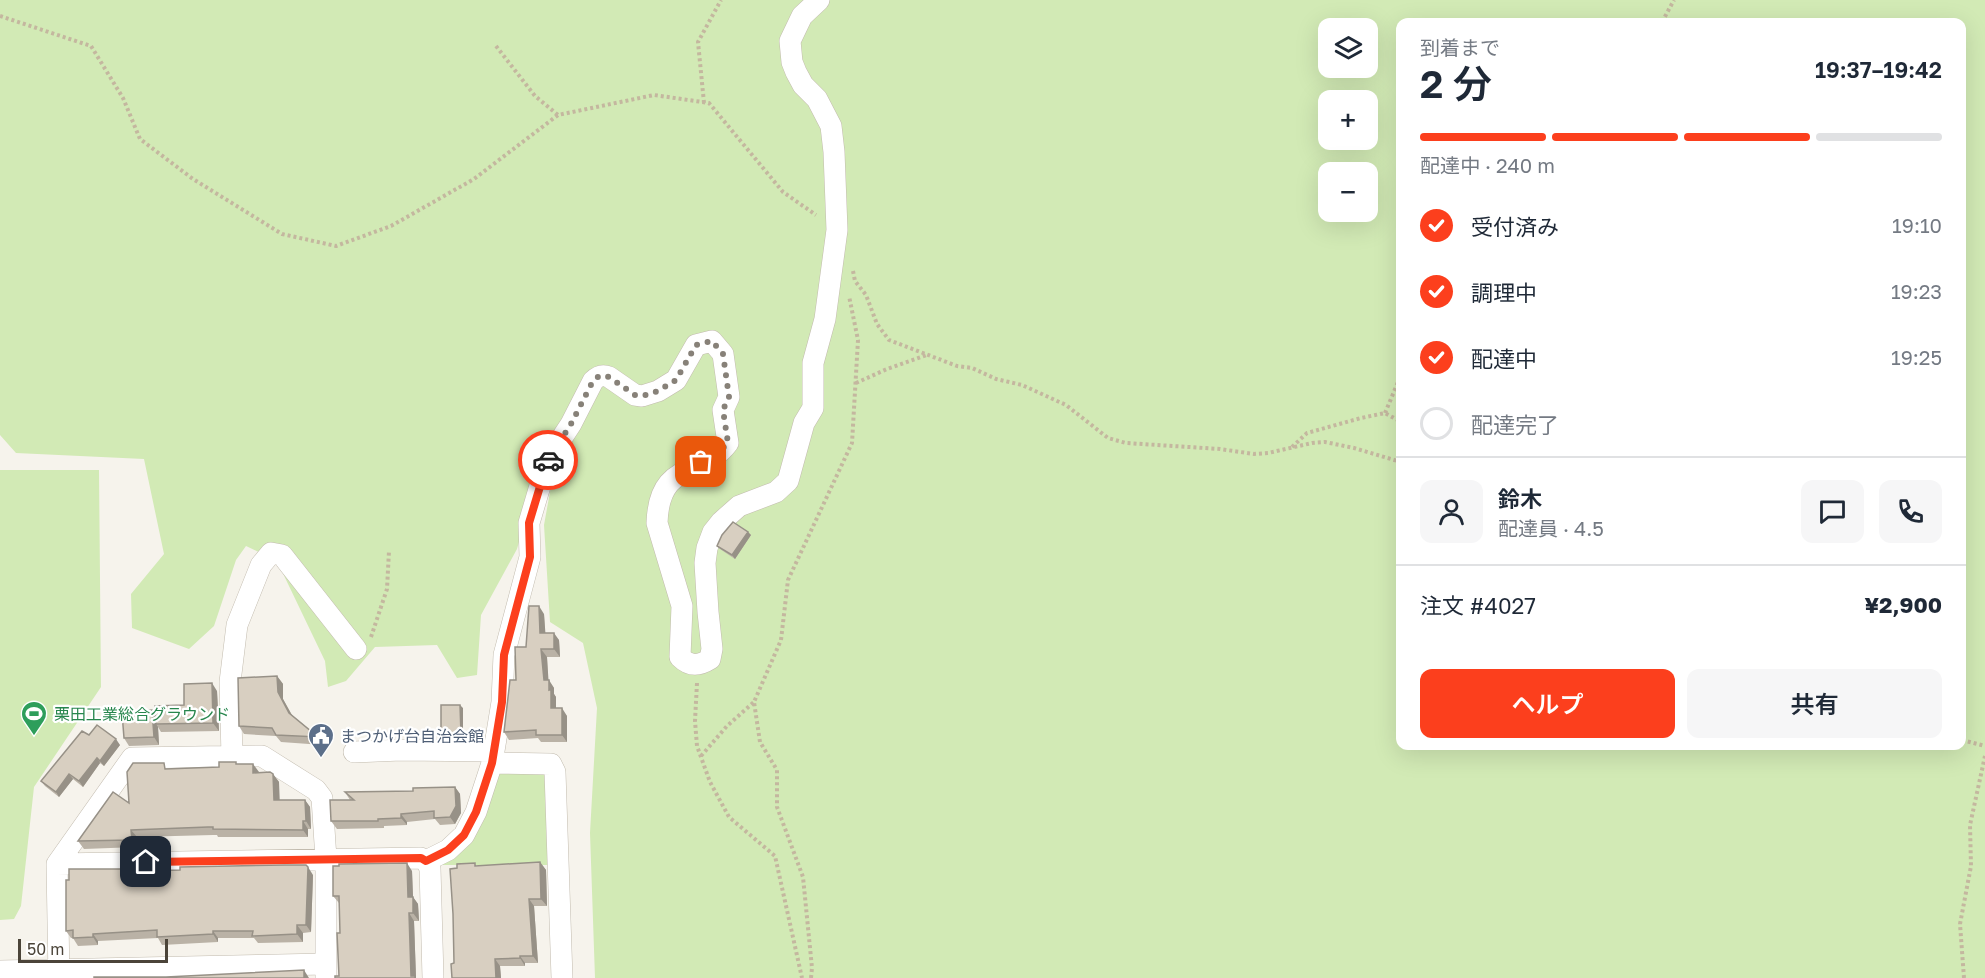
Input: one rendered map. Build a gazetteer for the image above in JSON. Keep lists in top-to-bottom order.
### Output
{
  "places": {
    "sports": ["栗田工業総合グラウンド"],
    "public building": ["まつかげ台自治会館"]
  },
  "scale_bar": "50 m",
  "page": {
    "map_buttons": ["+", "−"],
    "heading": ["2 分", "到着まで", "19:37–19:42"],
    "panel": [
      "鈴木",
      "配達員 · 4.5",
      "注文 #4027",
      "¥2,900"
    ],
    "bar": "配達中 · 240 m",
    "list": [
      ["受付済み", "19:10"],
      ["調理中", "19:23"],
      ["配達中", "19:25"],
      "配達完了"
    ],
    "buttons": ["ヘルプ", "共有"],
    "scale": "50 m"
  }
}
